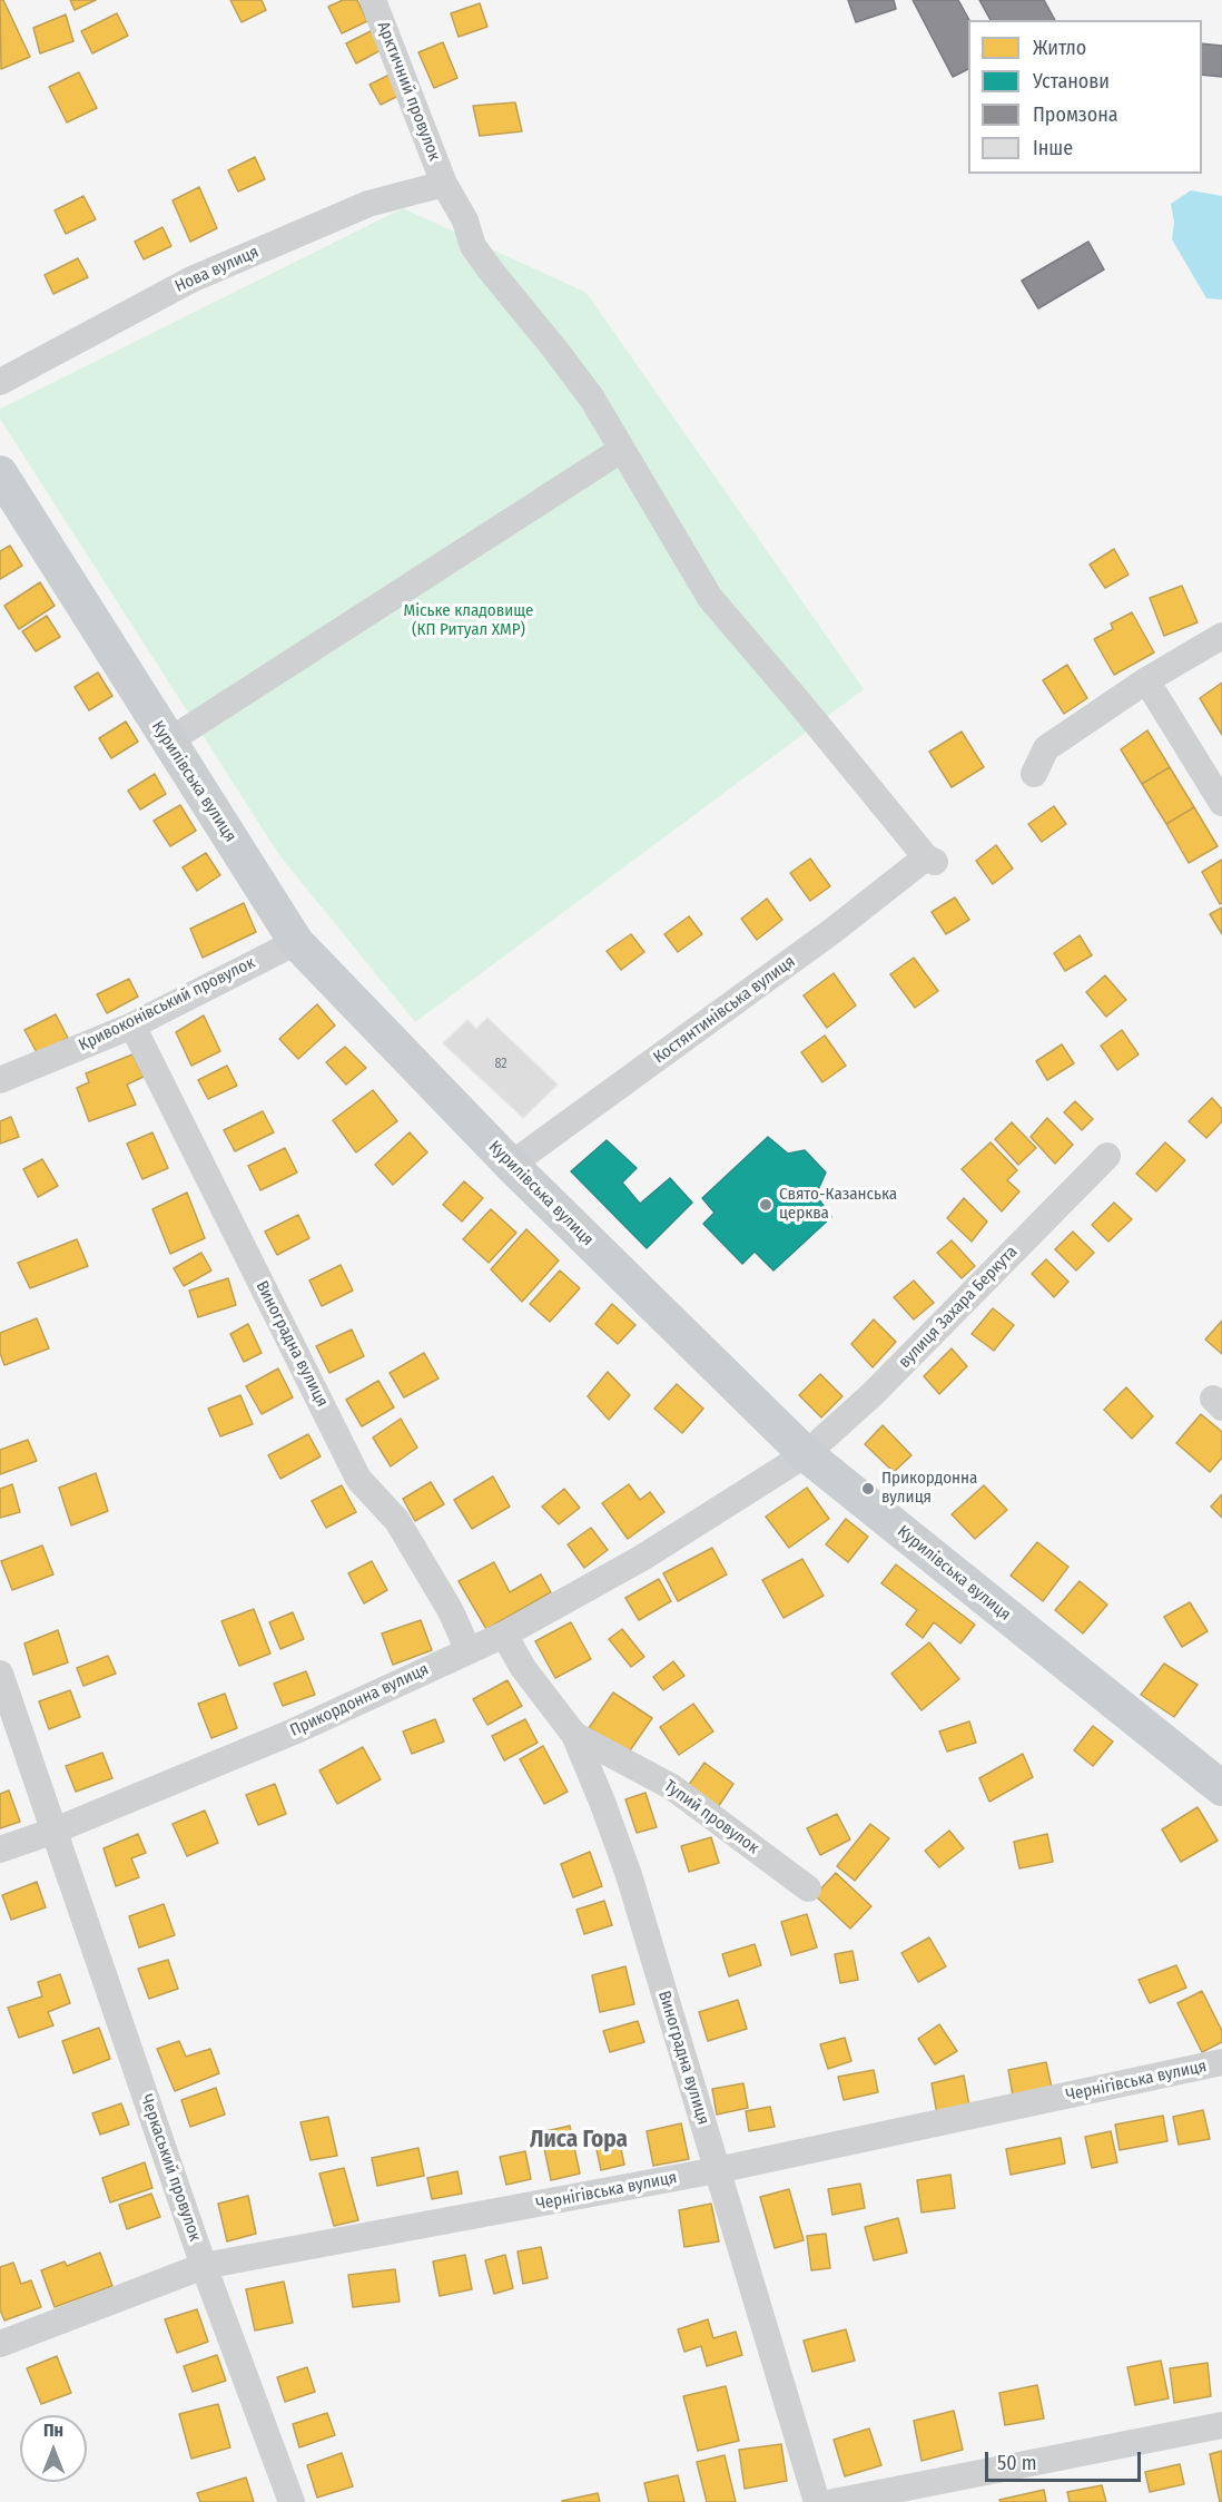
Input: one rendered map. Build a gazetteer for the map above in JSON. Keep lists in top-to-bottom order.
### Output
{
  "streets": {
    "main road": ["Курилівська вулиця"],
    "street": [
      "Арктичний провулок",
      "Нова вулиця",
      "Кривоконівський провулок",
      "Костянтинівська вулиця",
      "вулиця Захара Беркута",
      "Виноградна вулиця",
      "Прикордонна вулиця",
      "Тупий провулок",
      "Чернігівська вулиця",
      "Черкаський провулок"
    ]
  },
  "crossings": [
    ["Арктичний провулок", "Нова вулиця"],
    ["Арктичний провулок", "Костянтинівська вулиця"],
    ["Курилівська вулиця", "Кривоконівський провулок"],
    ["Курилівська вулиця", "Костянтинівська вулиця"],
    ["Курилівська вулиця", "вулиця Захара Беркута"],
    ["Курилівська вулиця", "Прикордонна вулиця"],
    ["Кривоконівський провулок", "Виноградна вулиця"],
    ["вулиця Захара Беркута", "Прикордонна вулиця"],
    ["Виноградна вулиця", "Прикордонна вулиця"],
    ["Виноградна вулиця", "Тупий провулок"],
    ["Виноградна вулиця", "Чернігівська вулиця"],
    ["Прикордонна вулиця", "Черкаський провулок"],
    ["Чернігівська вулиця", "Черкаський провулок"]
  ],
  "districts": ["Лиса Гора"],
  "parks": ["Міське кладовище (КП Ритуал ХМР)"],
  "places": ["Свято-Казанська церква", "Прикордонна вулиця"],
  "house_numbers": ["82"],
  "legend": [
    "Житло",
    "Установи",
    "Промзона",
    "Інше"
  ],
  "scale_bar": "50 m",
  "north": "top"
}
